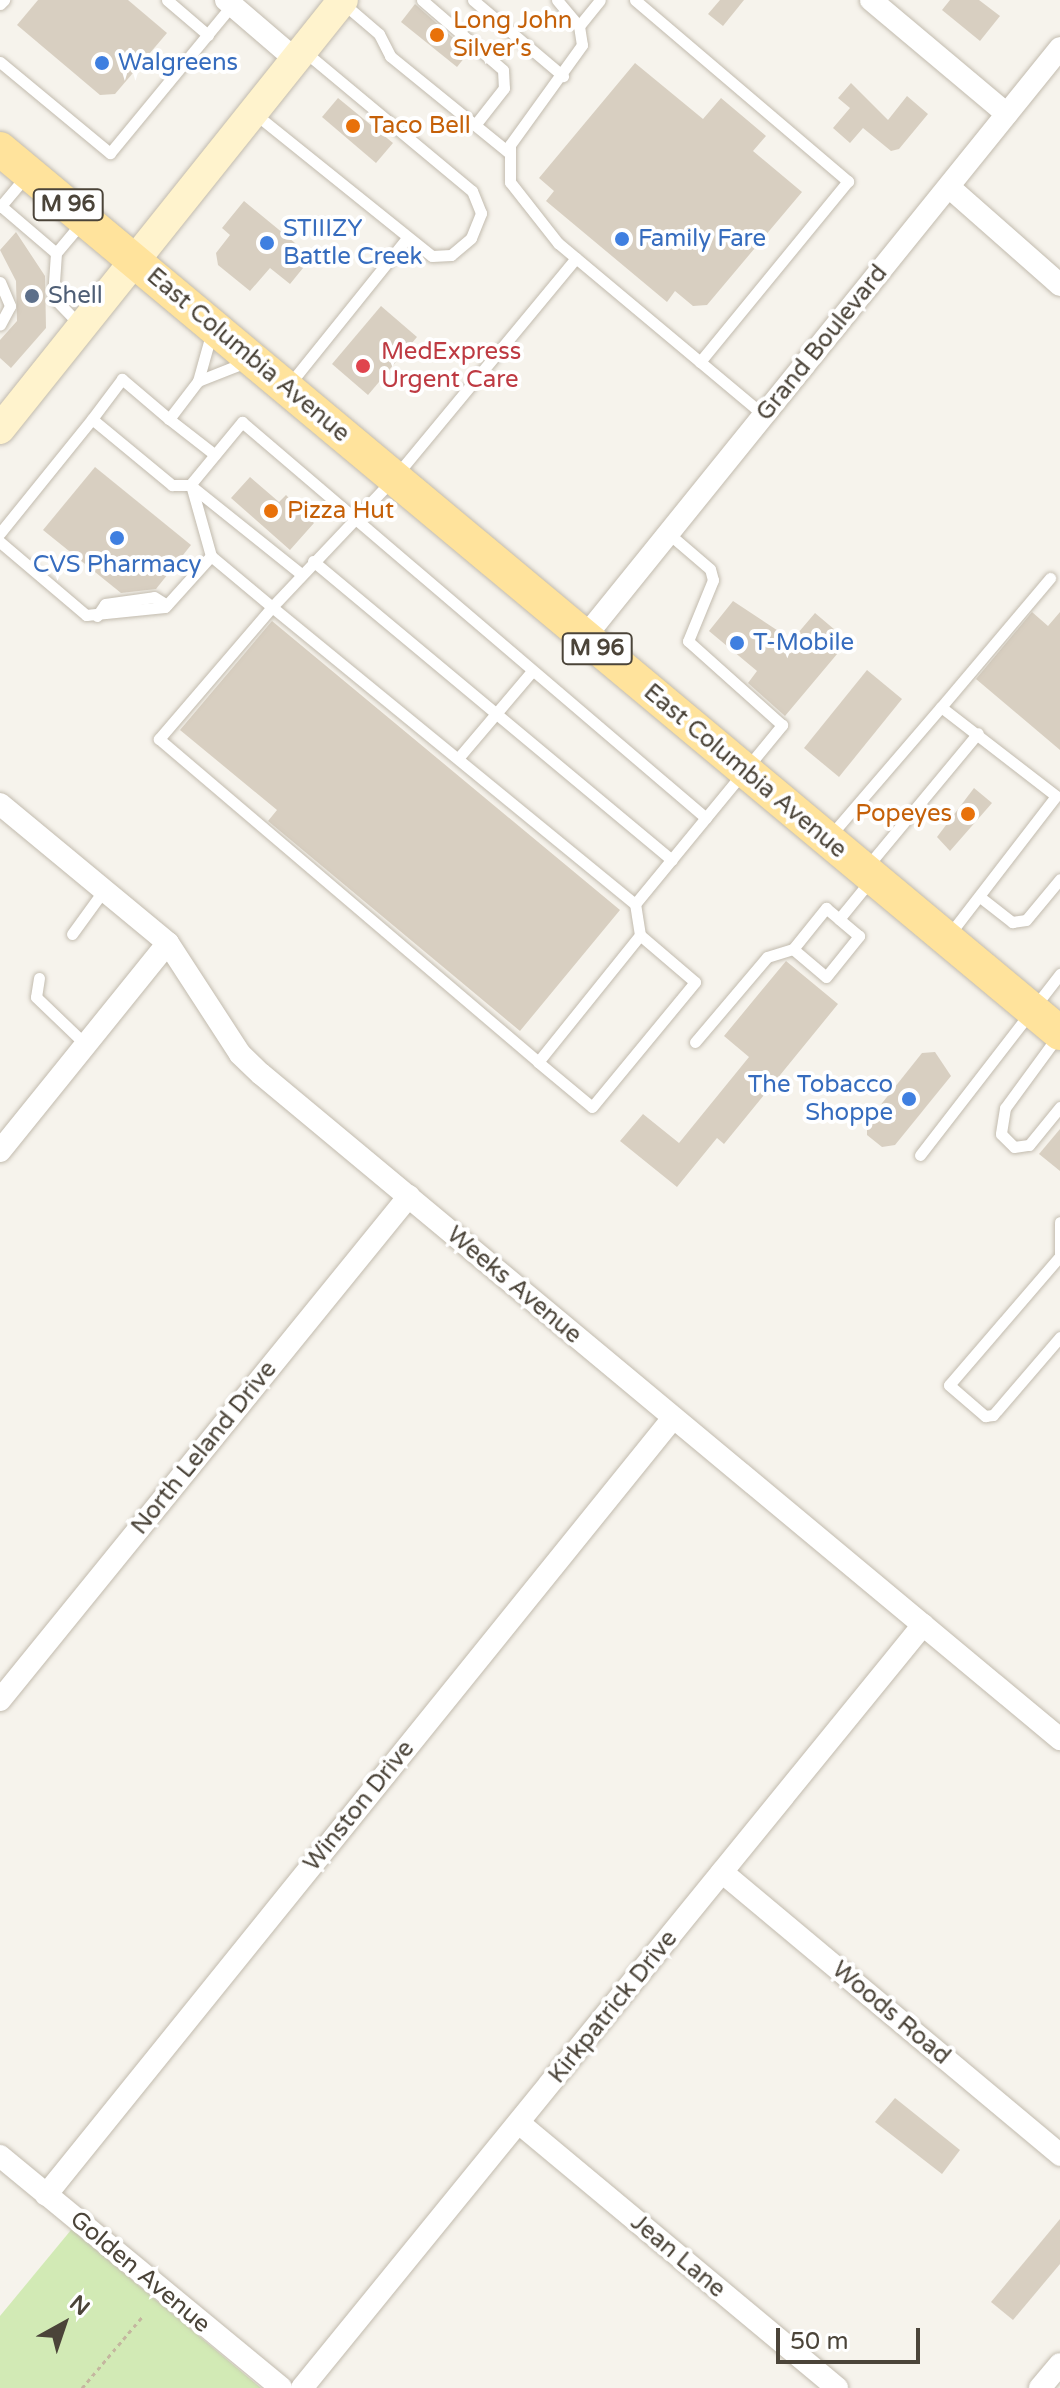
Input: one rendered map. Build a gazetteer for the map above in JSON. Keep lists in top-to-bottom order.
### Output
{
  "streets": {
    "main road": ["M 96", "East Columbia Avenue"],
    "street": [
      "Grand Boulevard",
      "Weeks Avenue",
      "North Leland Drive",
      "Winston Drive",
      "Kirkpatrick Drive",
      "Woods Road",
      "Jean Lane",
      "Golden Avenue"
    ]
  },
  "crossings": [
    ["M 96", "East Columbia Avenue"],
    ["Grand Boulevard", "East Columbia Avenue"],
    ["Weeks Avenue", "North Leland Drive"],
    ["Weeks Avenue", "Winston Drive"],
    ["Weeks Avenue", "Kirkpatrick Drive"],
    ["Winston Drive", "Golden Avenue"],
    ["Kirkpatrick Drive", "Woods Road"],
    ["Kirkpatrick Drive", "Jean Lane"]
  ],
  "places": [
    "Long John Silver's",
    "Walgreens",
    "Taco Bell",
    "Family Fare",
    "STIIIZY Battle Creek",
    "Shell",
    "MedExpress Urgent Care",
    "Pizza Hut",
    "CVS Pharmacy",
    "T-Mobile",
    "Popeyes",
    "The Tobacco Shoppe"
  ],
  "scale_bar": "50 m",
  "north": "top right"
}
